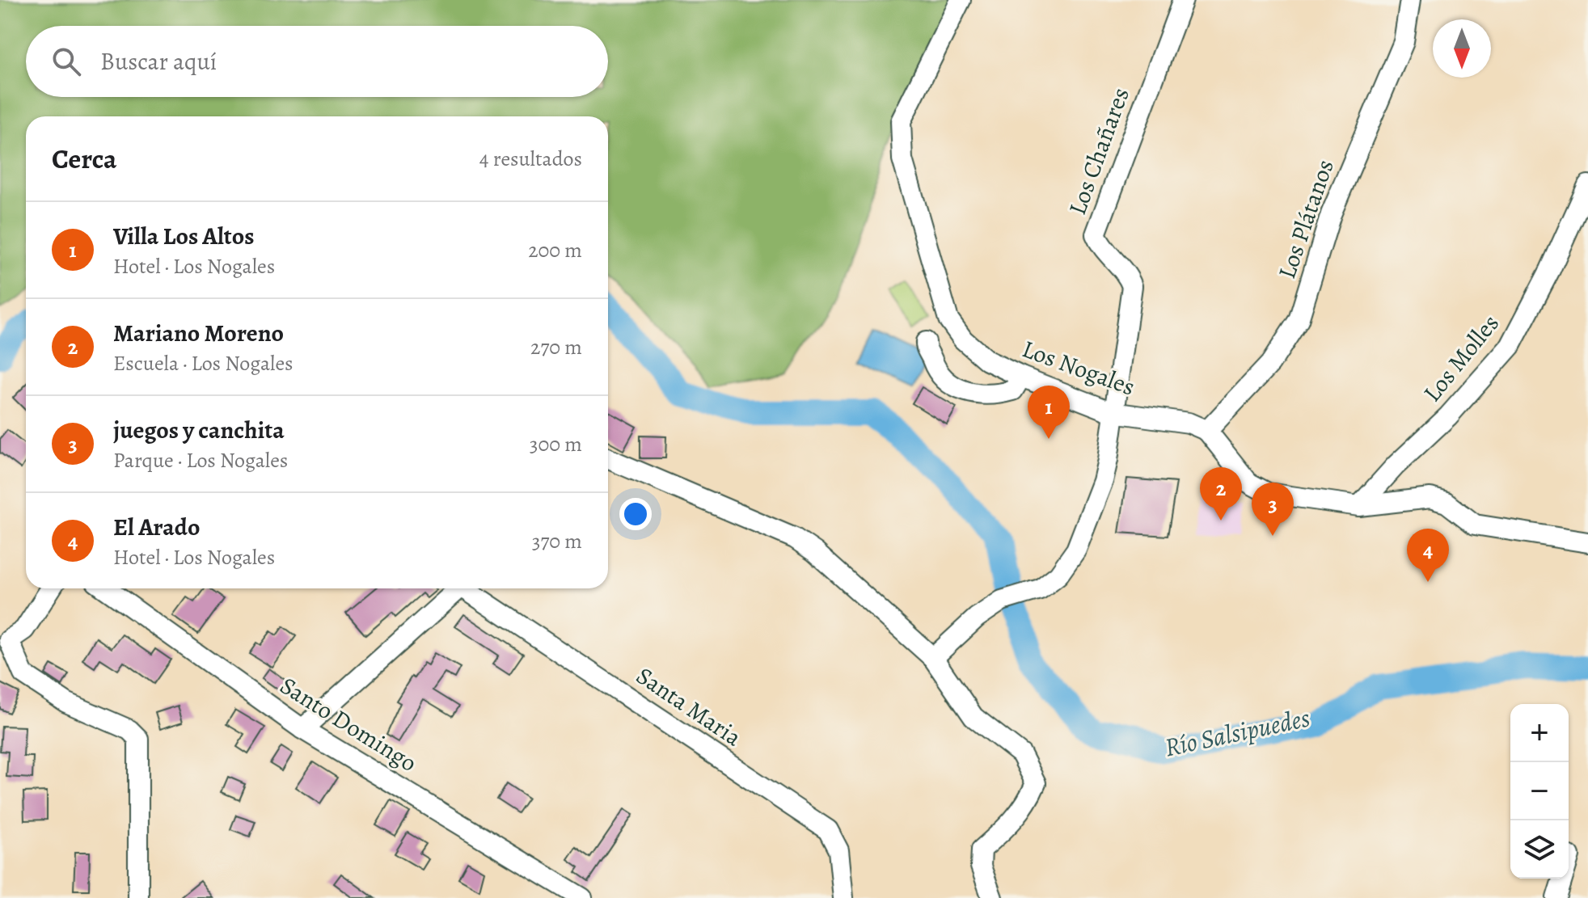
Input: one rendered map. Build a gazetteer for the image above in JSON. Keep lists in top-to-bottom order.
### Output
{
  "streets": {
    "street": [
      "Los Chañares",
      "Los Plátanos",
      "Los Molles",
      "Los Nogales",
      "Santa Maria",
      "Santo Domingo"
    ]
  },
  "crossings": [
    ["Los Chañares", "Los Nogales"],
    ["Los Plátanos", "Los Nogales"]
  ],
  "water": ["Río Salsipuedes"],
  "north": "bottom",
  "page": {
    "search": "Buscar aquí",
    "heading": ["Cerca", "4 resultados"],
    "list": [
      {
        "mark": "1",
        "name": "Villa Los Altos",
        "note": "Hotel · Los Nogales",
        "value": "200 m"
      },
      {
        "mark": "2",
        "name": "Mariano Moreno",
        "note": "Escuela · Los Nogales",
        "value": "270 m"
      },
      {
        "mark": "3",
        "name": "juegos y canchita",
        "note": "Parque · Los Nogales",
        "value": "300 m"
      },
      {
        "mark": "4",
        "name": "El Arado",
        "note": "Hotel · Los Nogales",
        "value": "370 m"
      }
    ],
    "pins": [
      "1",
      "2",
      "3",
      "4"
    ],
    "map_buttons": ["+", "−"]
  }
}
